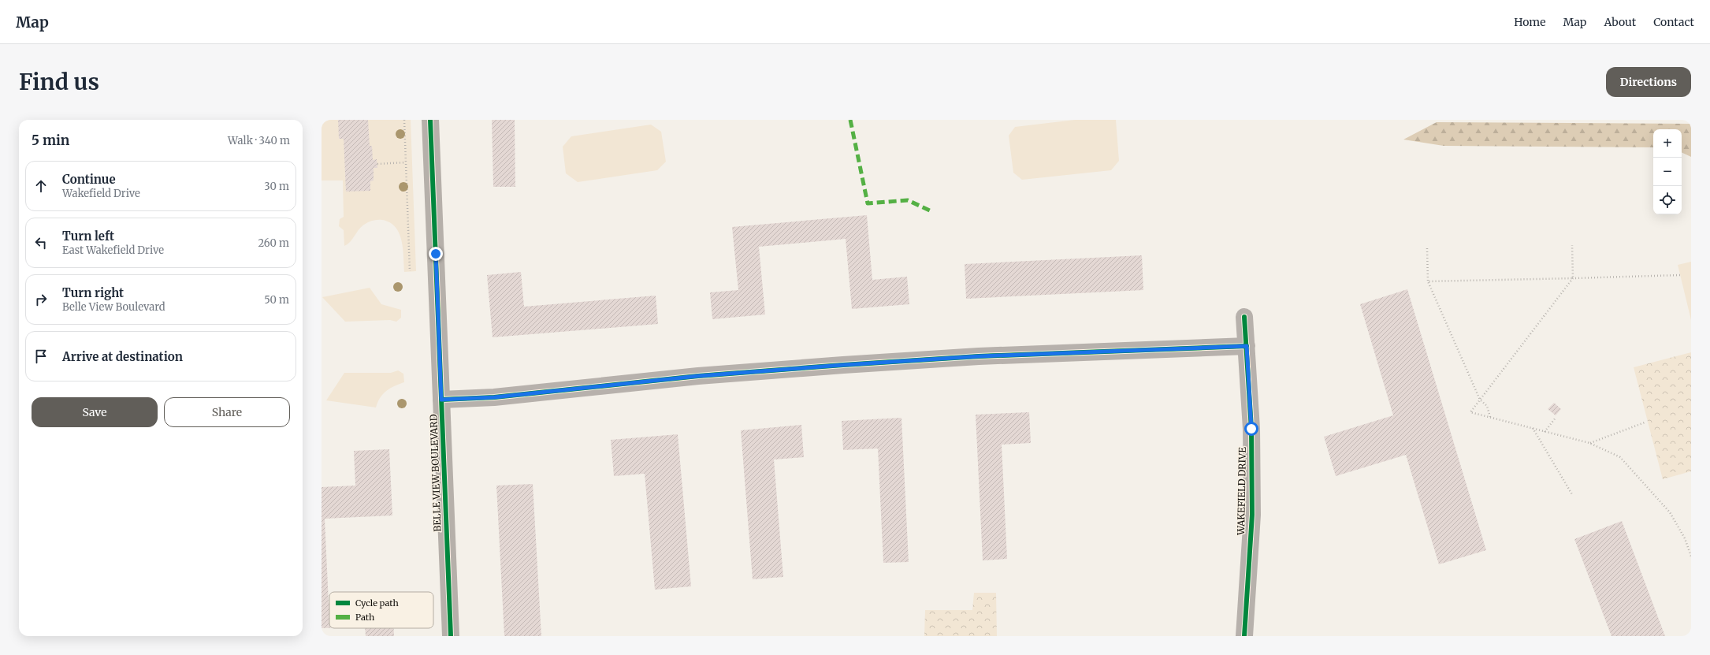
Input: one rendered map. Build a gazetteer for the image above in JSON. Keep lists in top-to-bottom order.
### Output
{
  "streets": {
    "main road": ["BELLE VIEW BOULEVARD"],
    "street": ["WAKEFIELD DRIVE"]
  },
  "legend": ["Cycle path", "Path"],
  "page": {
    "header": "Map",
    "nav": [
      "Home",
      "Map",
      "About",
      "Contact"
    ],
    "buttons": [
      "Directions",
      ["Save", "Share"]
    ],
    "title": "Find us",
    "heading": ["5 min", "Walk · 340 m"],
    "map_buttons": ["+", "−"],
    "list": [
      ["Continue", "Wakefield Drive", "30 m"],
      ["Turn left", "East Wakefield Drive", "260 m"],
      ["Turn right", "Belle View Boulevard", "50 m"],
      "Arrive at destination"
    ]
  }
}
